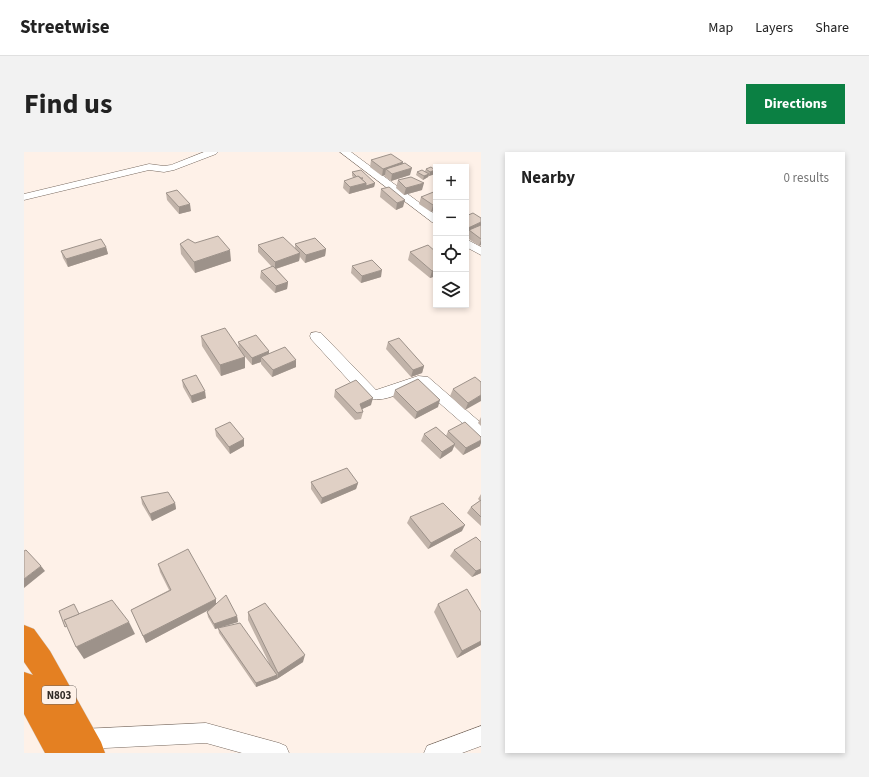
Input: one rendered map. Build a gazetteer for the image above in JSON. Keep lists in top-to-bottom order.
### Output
{
  "streets": {
    "highway": ["N803"]
  },
  "page": {
    "header": "Streetwise",
    "nav": ["Map", "Layers", "Share"],
    "title": "Find us",
    "buttons": "Directions",
    "heading": ["Nearby", "0 results"],
    "map_buttons": ["+", "−"]
  }
}
